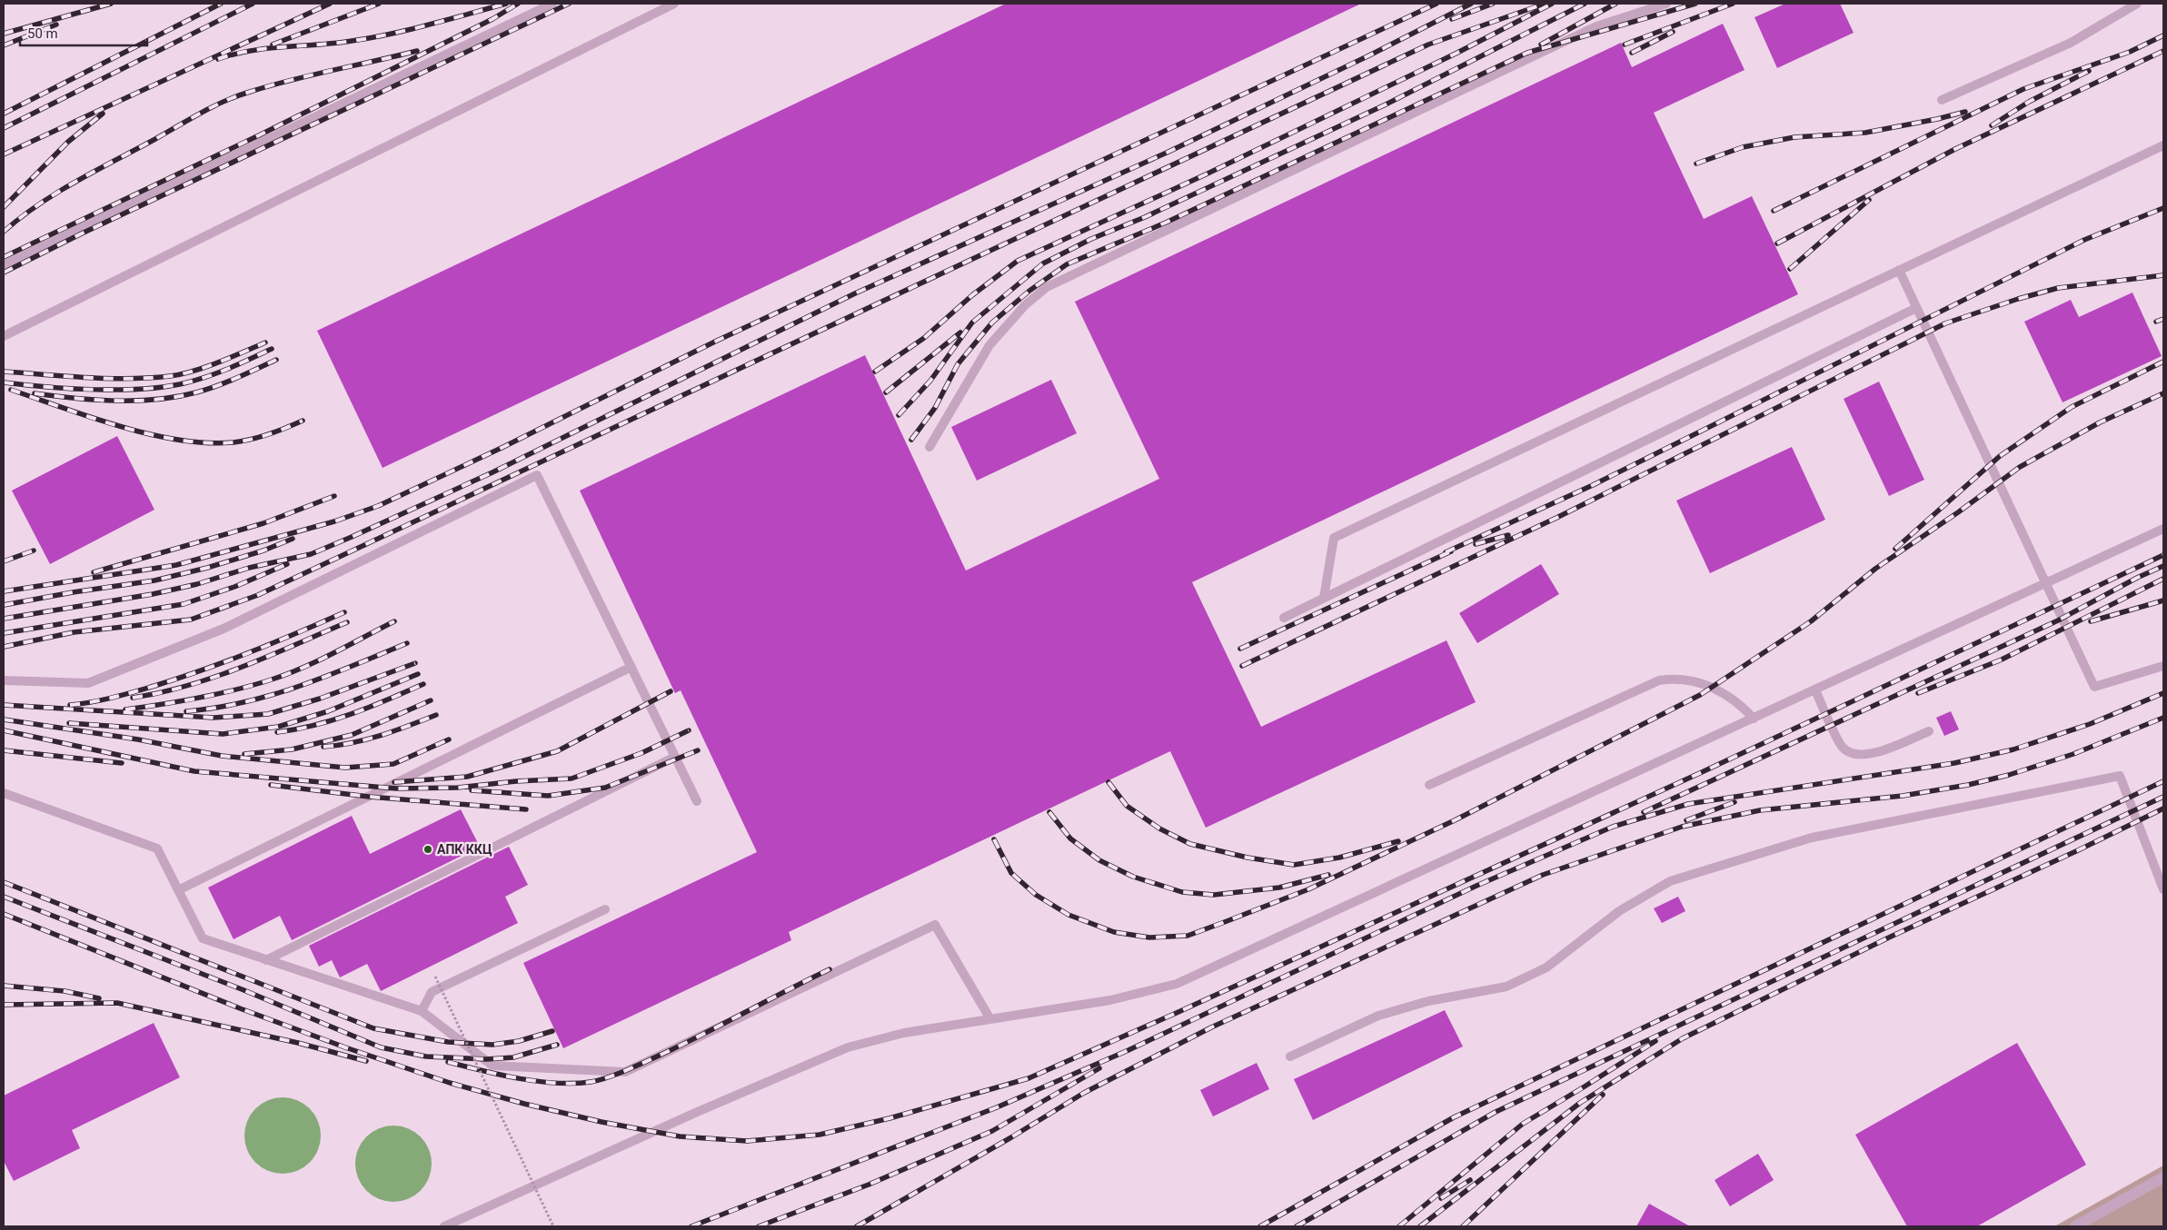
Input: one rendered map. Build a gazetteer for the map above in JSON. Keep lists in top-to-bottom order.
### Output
{
  "places": ["АПК ККЦ"],
  "scale_bar": "50 m"
}
